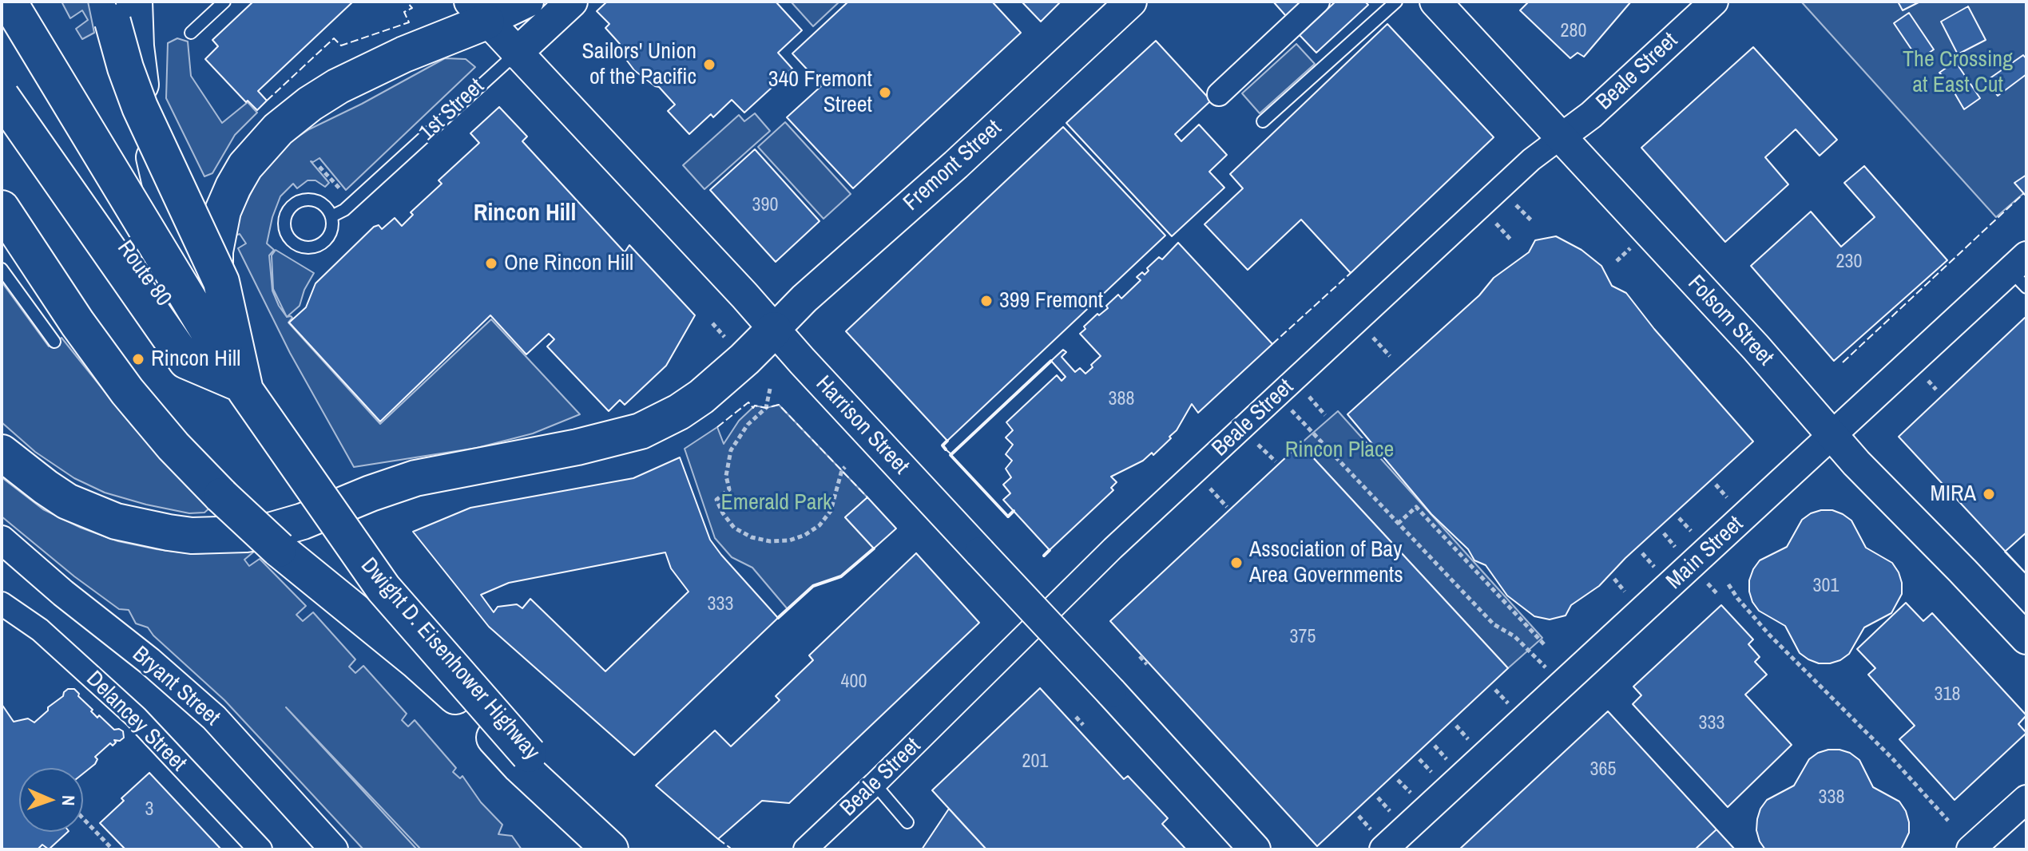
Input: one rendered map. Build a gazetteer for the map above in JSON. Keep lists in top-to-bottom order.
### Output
{
  "streets": {
    "highway": ["Route 80", "Dwight D. Eisenhower Highway"],
    "main road": [
      "1st Street",
      "Fremont Street",
      "Folsom Street",
      "Harrison Street"
    ],
    "street": [
      "Beale Street",
      "Main Street",
      "Bryant Street",
      "Delancey Street"
    ]
  },
  "crossings": [
    ["Beale Street", "Folsom Street"],
    ["1st Street", "Harrison Street"],
    ["Fremont Street", "Harrison Street"],
    ["Route 80", "Dwight D. Eisenhower Highway"],
    ["Folsom Street", "Main Street"]
  ],
  "districts": ["Rincon Hill"],
  "parks": ["The Crossing at East Cut", "Rincon Place", "Emerald Park"],
  "places": [
    "Sailors' Union of the Pacific",
    "340 Fremont Street",
    "One Rincon Hill",
    "399 Fremont",
    "Rincon Hill",
    "MIRA",
    "Association of Bay Area Governments"
  ],
  "house_numbers": [
    "280",
    "390",
    "230",
    "388",
    "301",
    "333",
    "375",
    "400",
    "318",
    "333",
    "201",
    "365",
    "338",
    "3"
  ],
  "north": "right"
}
